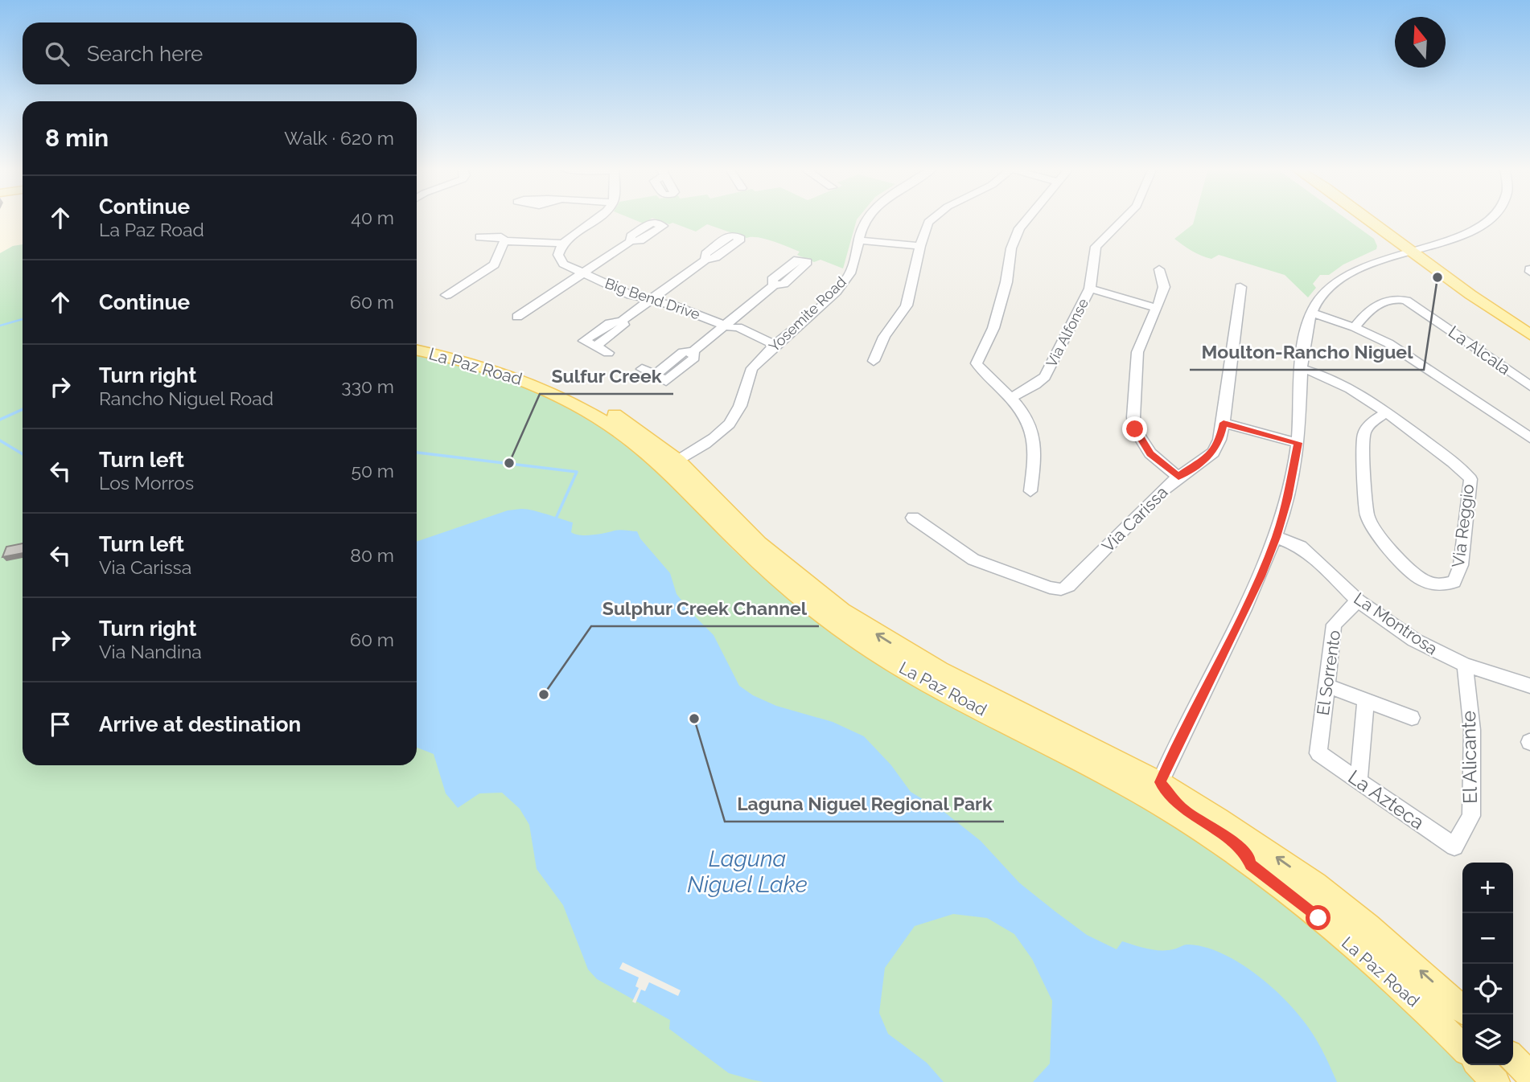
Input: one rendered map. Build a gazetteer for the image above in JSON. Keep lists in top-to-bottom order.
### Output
{
  "streets": {
    "main road": ["La Paz Road"],
    "street": [
      "Big Bend Drive",
      "Yosemite Road",
      "Via Alfonse",
      "La Alcala",
      "Via Carissa",
      "Via Reggio",
      "La Montrosa",
      "El Sorrento",
      "El Alicante",
      "La Azteca"
    ]
  },
  "crossings": [
    ["Big Bend Drive", "Yosemite Road"],
    ["Yosemite Road", "La Paz Road"],
    ["La Montrosa", "El Sorrento"],
    ["La Montrosa", "El Alicante"],
    ["El Sorrento", "La Azteca"],
    ["El Alicante", "La Azteca"]
  ],
  "water": ["Laguna Niguel Lake"],
  "places": [
    "Moulton-Rancho Niguel",
    "Sulfur Creek",
    "Sulphur Creek Channel",
    "Laguna Niguel Regional Park"
  ],
  "north": "top",
  "page": {
    "search": "Search here",
    "heading": ["8 min", "Walk · 620 m"],
    "list": [
      ["Continue", "La Paz Road", "40 m"],
      ["Continue", "60 m"],
      ["Turn right", "Rancho Niguel Road", "330 m"],
      ["Turn left", "Los Morros", "50 m"],
      ["Turn left", "Via Carissa", "80 m"],
      ["Turn right", "Via Nandina", "60 m"],
      "Arrive at destination"
    ],
    "map_buttons": ["+", "−"]
  }
}
